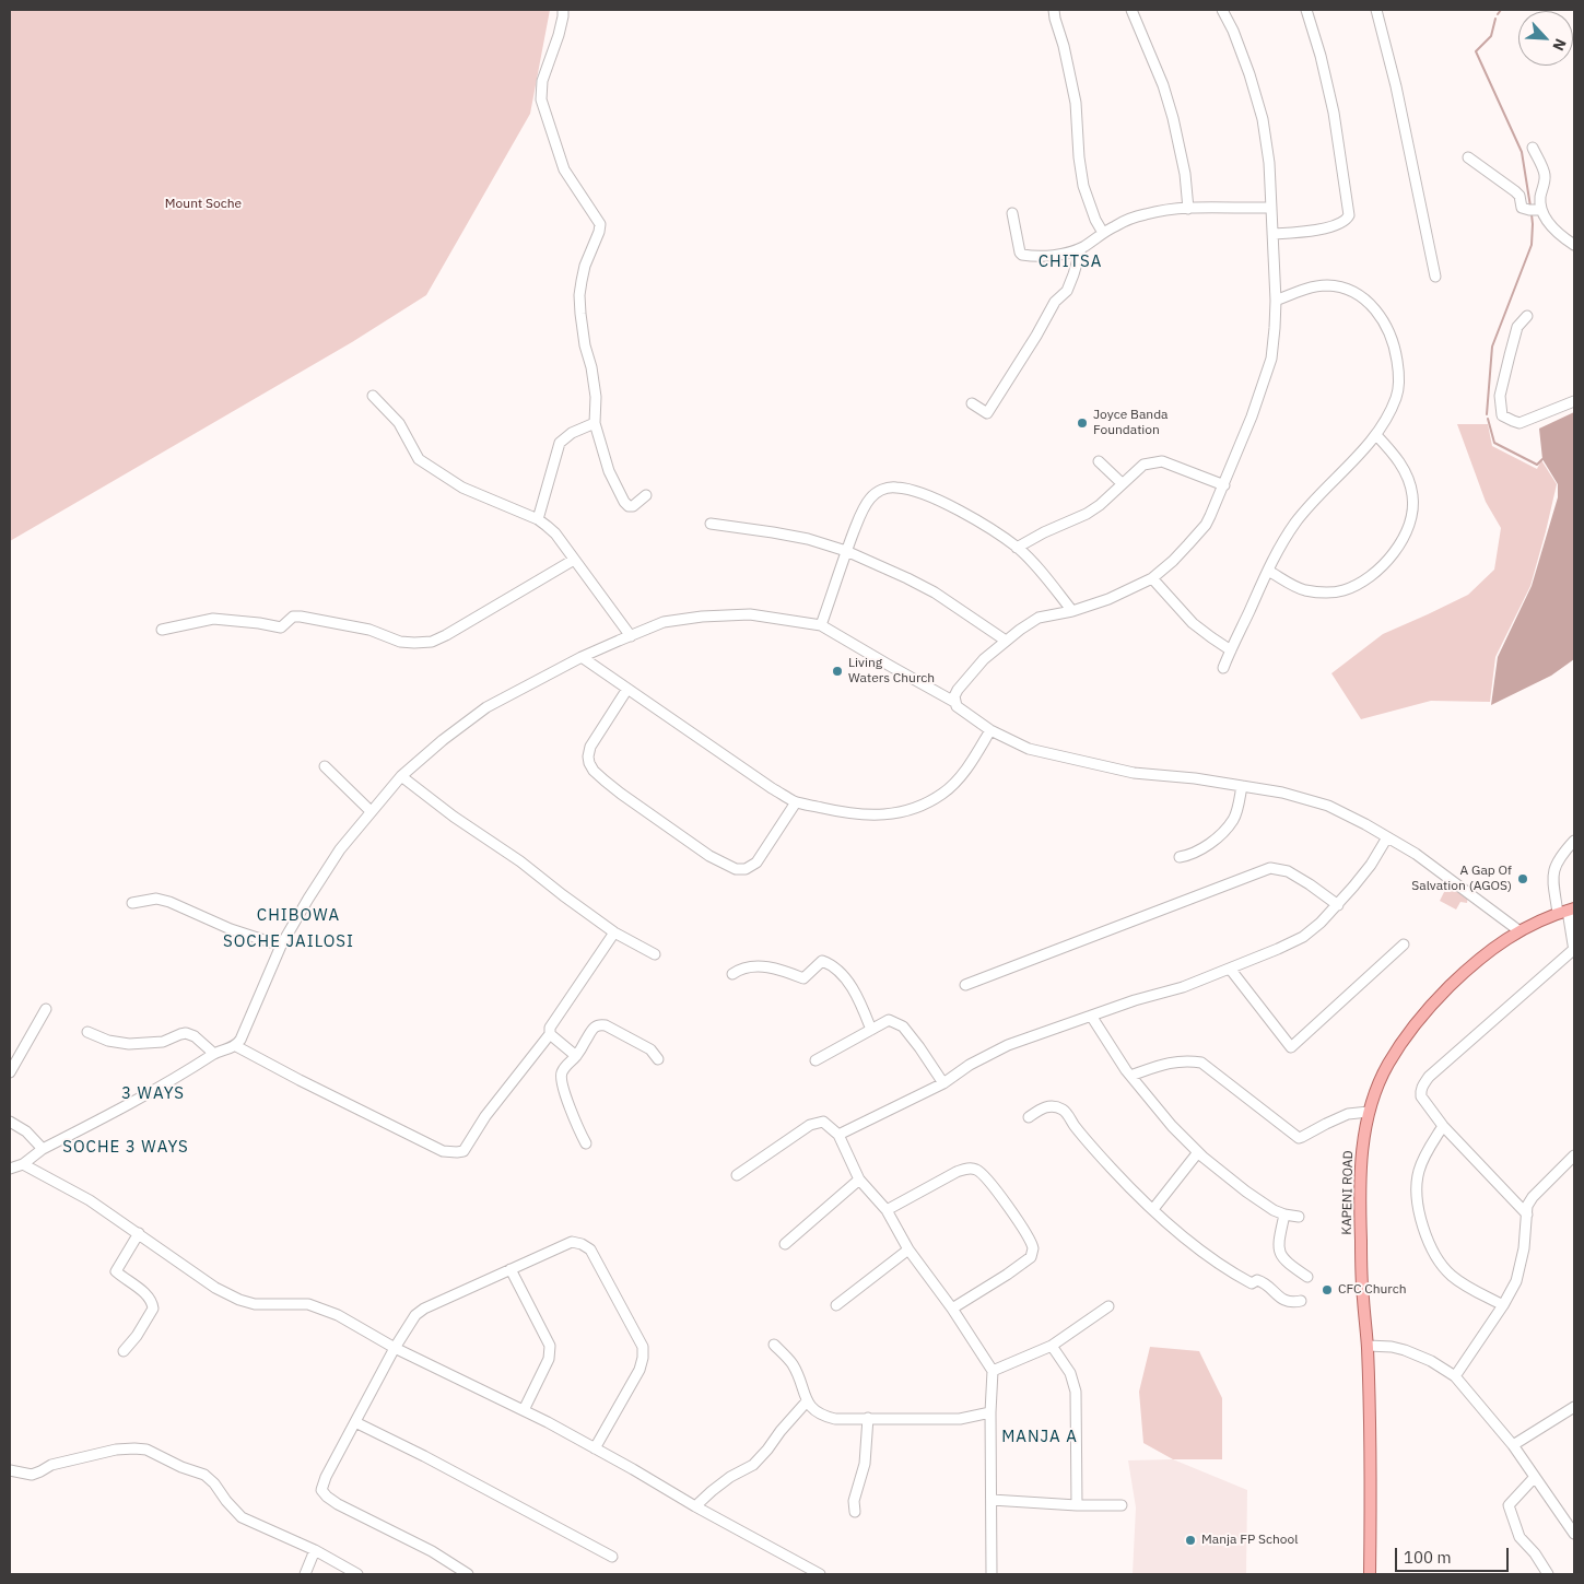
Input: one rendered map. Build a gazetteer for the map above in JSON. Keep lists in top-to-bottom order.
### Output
{
  "streets": {
    "main road": ["KAPENI ROAD"]
  },
  "districts": [
    "CHITSA",
    "CHIBOWA",
    "SOCHE JAILOSI",
    "3 WAYS",
    "SOCHE 3 WAYS",
    "MANJA A"
  ],
  "parks": ["Mount Soche"],
  "places": [
    "Joyce Banda Foundation",
    "Living Waters Church",
    "A Gap Of Salvation (AGOS)",
    "CFC Church",
    "Manja FP School"
  ],
  "scale_bar": "100 m",
  "north": "bottom right"
}
